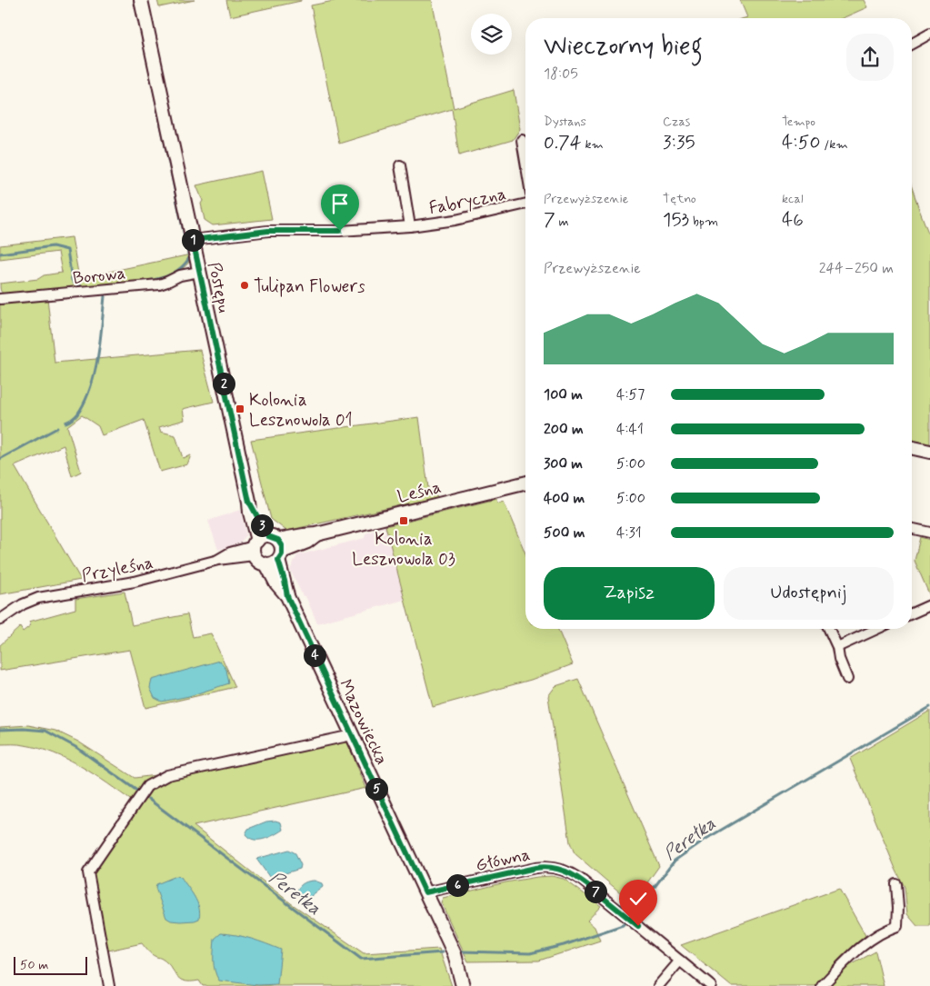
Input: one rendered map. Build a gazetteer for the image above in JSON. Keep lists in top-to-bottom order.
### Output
{
  "streets": {
    "street": [
      "Fabryczna",
      "Borowa",
      "Postępu",
      "Leśna",
      "Przyleśna",
      "Mazowiecka",
      "Główna"
    ]
  },
  "crossings": [
    ["Fabryczna", "Postępu"],
    ["Borowa", "Postępu"],
    ["Postępu", "Leśna"],
    ["Postępu", "Przyleśna"],
    ["Postępu", "Mazowiecka"],
    ["Leśna", "Przyleśna"],
    ["Leśna", "Mazowiecka"],
    ["Przyleśna", "Mazowiecka"],
    ["Mazowiecka", "Główna"]
  ],
  "water": ["Perełka"],
  "places": {
    "other": ["Tulipan Flowers"],
    "transit": ["Kolonia Lesznowola 01", "Kolonia Lesznowola 03"]
  },
  "scale_bar": "50 m",
  "page": {
    "heading": ["Wieczorny bieg", "18:05"],
    "stats": [
      ["Dystans", "0.74 km"],
      ["Czas", "3:35"],
      ["Tempo", "4:50 /km"],
      ["Przewyższenie", "7 m"],
      ["Tętno", "153 bpm"],
      ["kcal", "46"]
    ],
    "pins": [
      "1",
      "2",
      "3",
      "4",
      "5",
      "6",
      "7"
    ],
    "chart": ["Przewyższenie", "244–250 m"],
    "list": [
      {
        "name": "100 m",
        "note": "4:57"
      },
      {
        "name": "200 m",
        "note": "4:41"
      },
      {
        "name": "300 m",
        "note": "5:00"
      },
      {
        "name": "400 m",
        "note": "5:00"
      },
      {
        "name": "500 m",
        "note": "4:31"
      }
    ],
    "buttons": ["Zapisz", "Udostępnij"],
    "scale": "50 m"
  }
}
